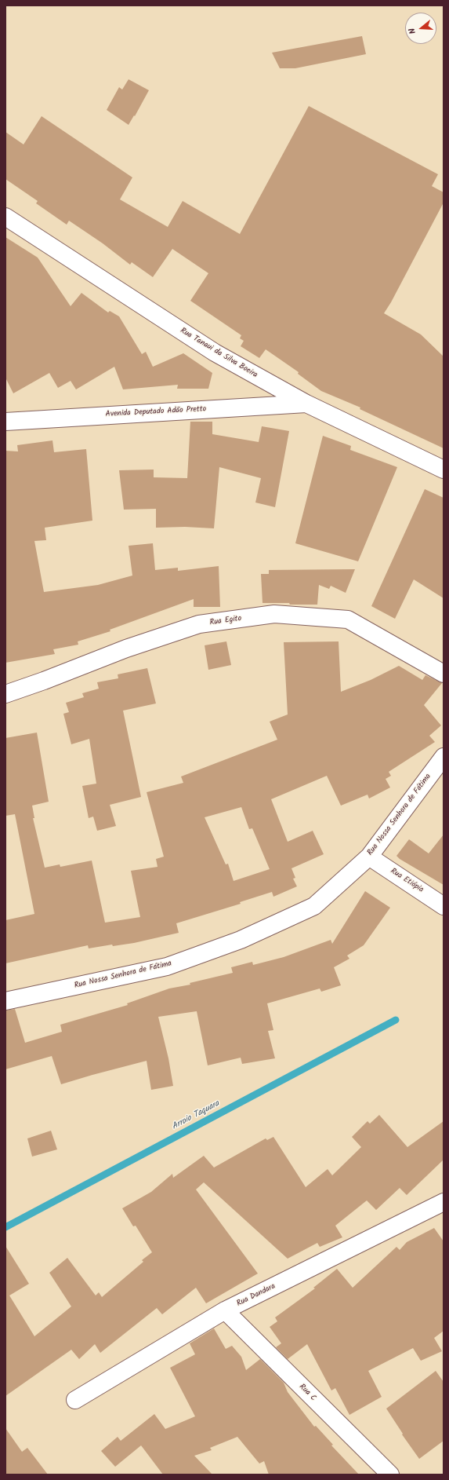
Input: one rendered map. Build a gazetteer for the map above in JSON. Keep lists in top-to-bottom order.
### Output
{
  "streets": {
    "street": [
      "Rua Tanaui da Silva Boeira",
      "Avenida Deputado Adão Pretto",
      "Rua Egito",
      "Rua Nossa Senhora de Fátima",
      "Rua Etiópia",
      "Rua Dandara",
      "Rua C"
    ]
  },
  "crossings": [
    ["Rua Tanaui da Silva Boeira", "Avenida Deputado Adão Pretto"],
    ["Rua Nossa Senhora de Fátima", "Rua Etiópia"],
    ["Rua Dandara", "Rua C"]
  ],
  "water": ["Arroio Taquara"],
  "north": "left"
}
